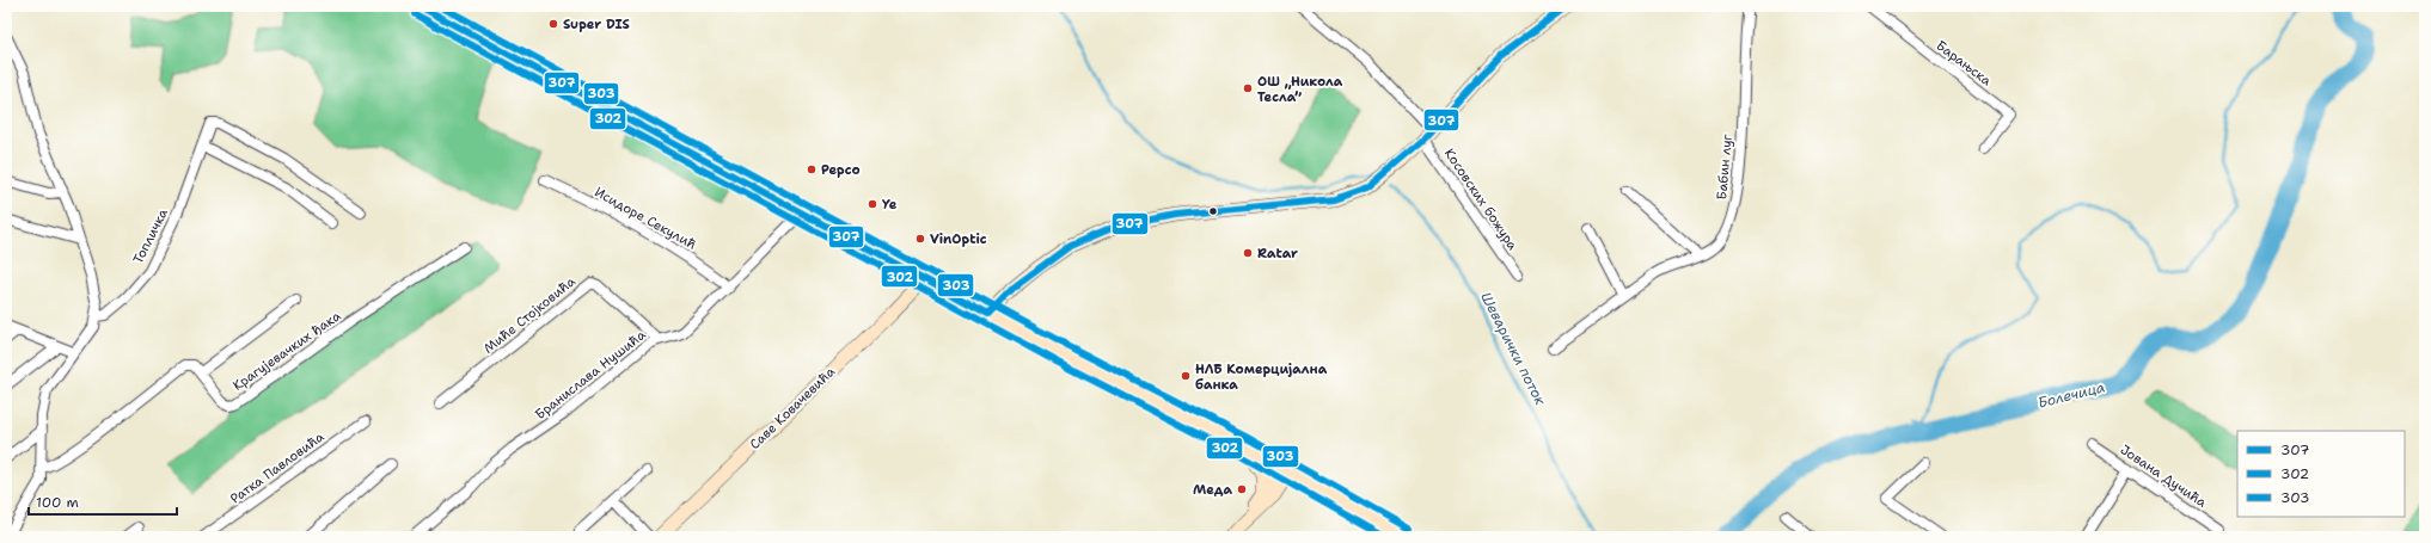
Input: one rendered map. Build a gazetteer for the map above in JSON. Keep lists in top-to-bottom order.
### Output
{
  "streets": {
    "main road": ["Саве Ковачевића"],
    "street": [
      "Барањска",
      "Бабин луг",
      "Косовских божура",
      "Исидоре Секулић",
      "Топличка",
      "Миће Стојковића",
      "Крагујевачких ђака",
      "Бранислава Нушића",
      "Ратка Павловића",
      "Јована Дучића"
    ]
  },
  "crossings": [
    ["Исидоре Секулић", "Бранислава Нушића"],
    ["Миће Стојковића", "Бранислава Нушића"]
  ],
  "water": ["Шеварички поток", "Болечица"],
  "places": [
    "Super DIS",
    "ОШ „Никола Тесла”",
    "Pepco",
    "Ye",
    "VinOptic",
    "Ratar",
    "НЛБ Комерцијална банка",
    "Меда"
  ],
  "lines": ["transit line 307", "transit line 303", "transit line 302"],
  "legend": ["307", "302", "303"],
  "scale_bar": "100 m"
}
